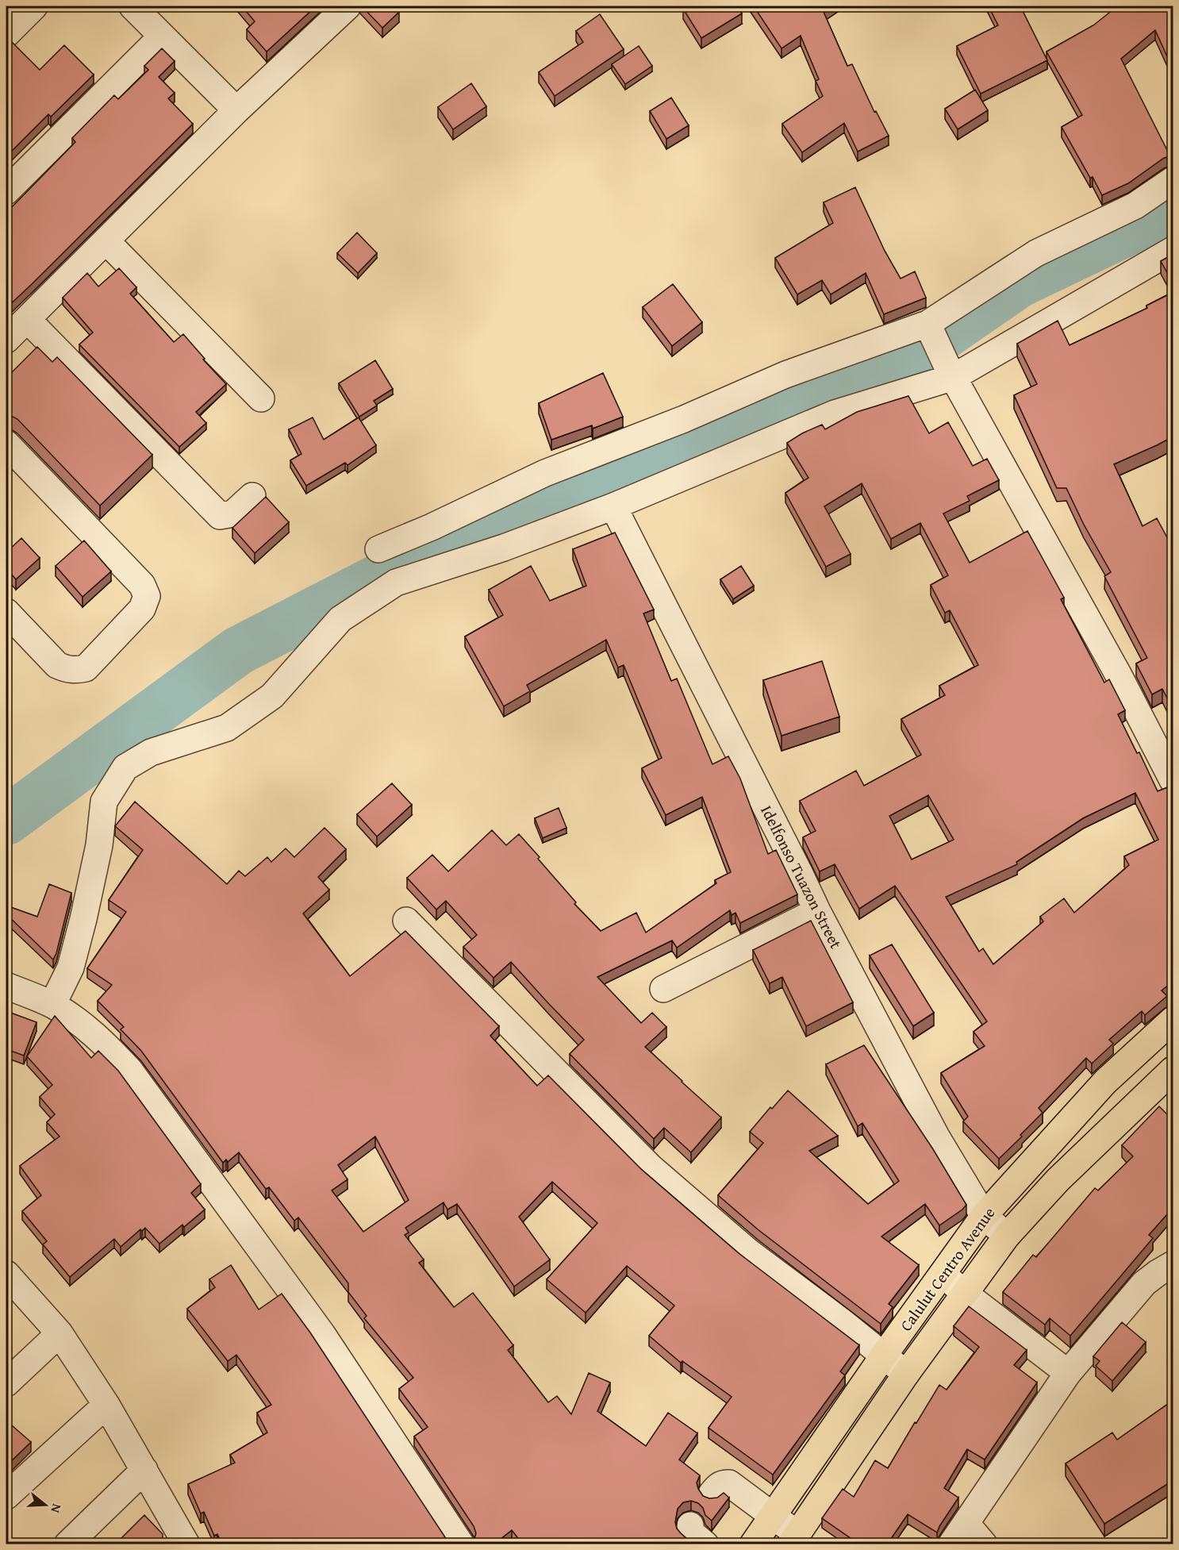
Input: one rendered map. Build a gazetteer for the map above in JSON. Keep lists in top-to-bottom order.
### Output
{
  "streets": {
    "main road": ["Calulut Centro Avenue"],
    "street": ["Idelfonso Tuazon Street"]
  },
  "crossings": [
    ["Idelfonso Tuazon Street", "Calulut Centro Avenue"]
  ],
  "north": "right"
}
